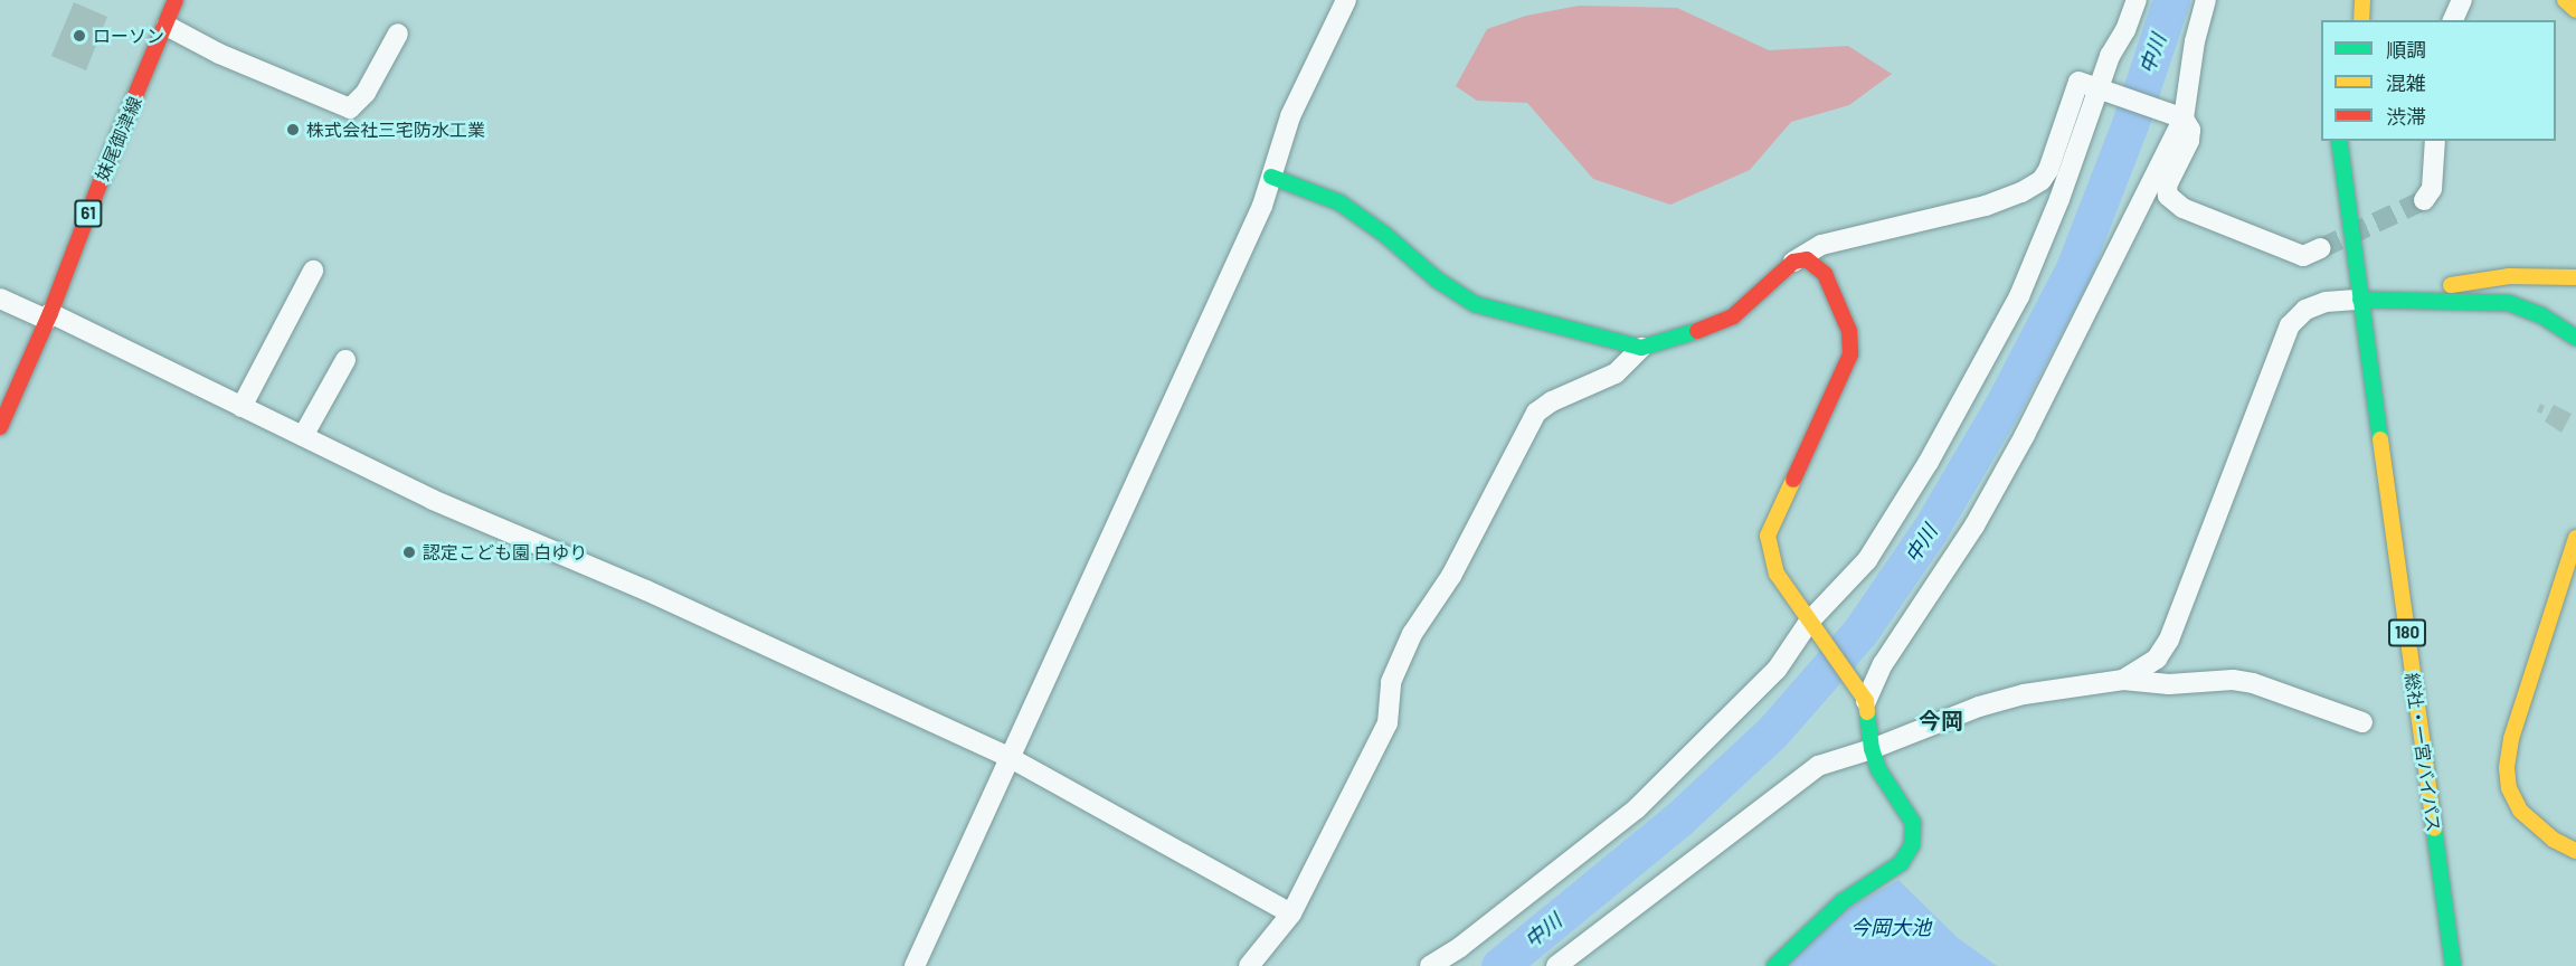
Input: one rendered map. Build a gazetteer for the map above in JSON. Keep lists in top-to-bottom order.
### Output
{
  "streets": {
    "main road": [
      "妹尾御津線",
      "61",
      "180",
      "総社・一宮バイパス"
    ]
  },
  "districts": ["今岡"],
  "water": ["中川", "今岡大池"],
  "places": ["ローソン", "株式会社三宅防水工業", "認定こども園 白ゆり"],
  "legend": ["順調", "混雑", "渋滞"]
}
